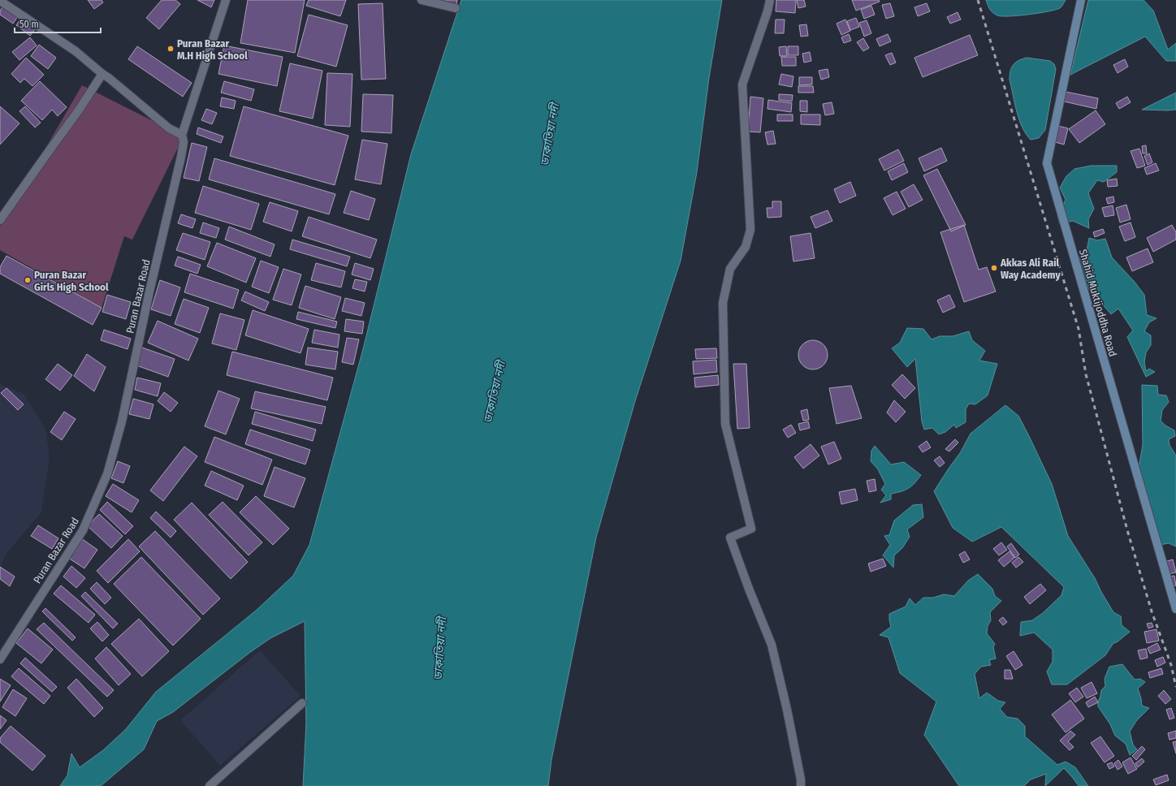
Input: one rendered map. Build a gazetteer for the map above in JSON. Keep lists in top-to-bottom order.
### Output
{
  "streets": {
    "main road": ["Shahid Muktijoddha Road"],
    "street": ["Puran Bazar Road"]
  },
  "water": ["ডাকাতিয়া নদী"],
  "places": ["Puran Bazar M.H High School", "Akkas Ali Rail Way Academy", "Puran Bazar Girls High School"],
  "scale_bar": "50 m"
}
